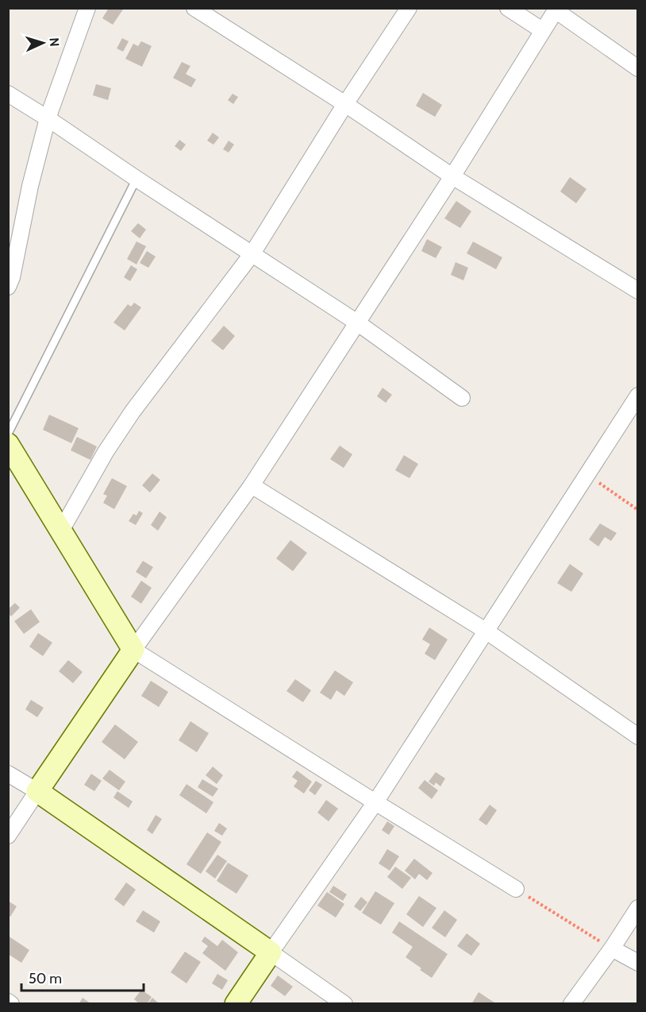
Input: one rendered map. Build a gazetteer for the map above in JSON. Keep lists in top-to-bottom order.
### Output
{
  "scale_bar": "50 m",
  "north": "right"
}
